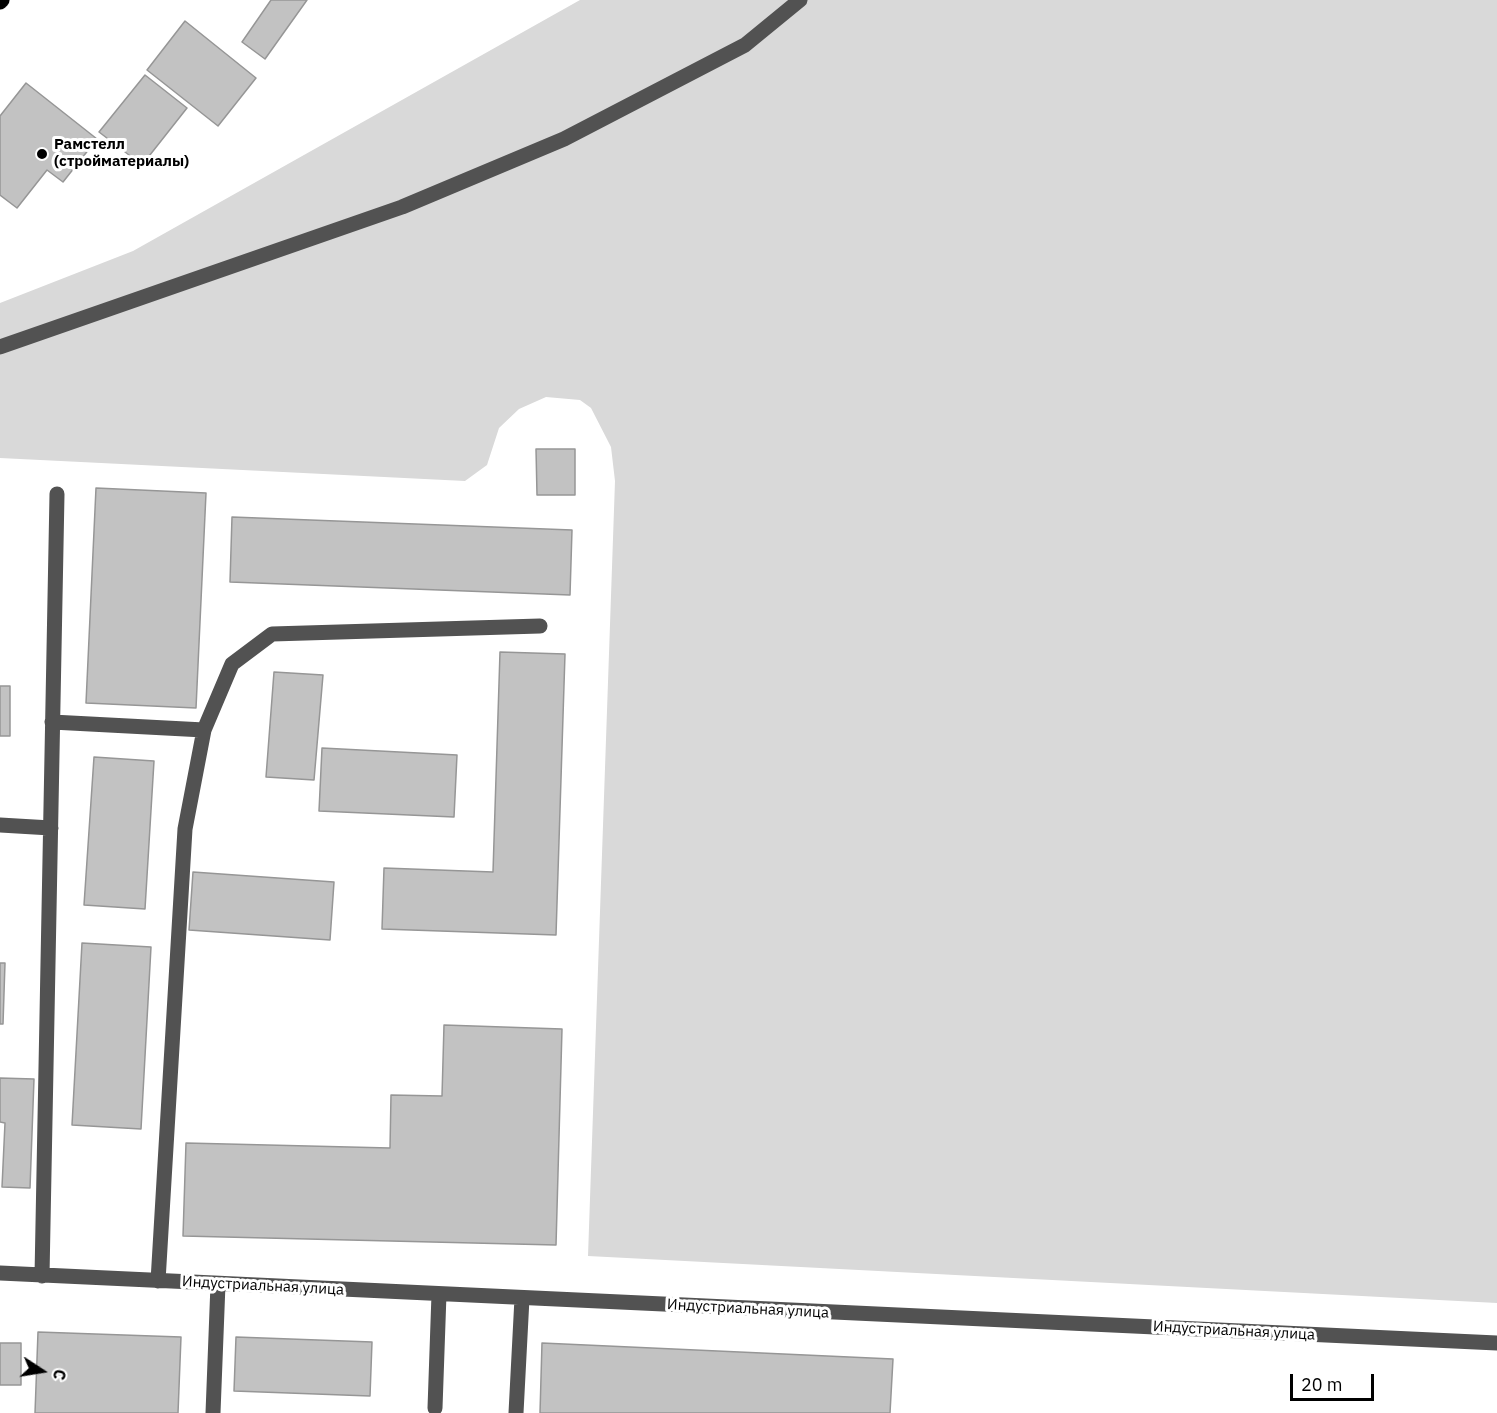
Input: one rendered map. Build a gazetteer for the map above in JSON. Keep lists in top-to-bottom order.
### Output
{
  "streets": {
    "street": ["Индустриальная улица"]
  },
  "places": ["Рамстелл (стройматериалы)"],
  "scale_bar": "20 m",
  "north": "right"
}
